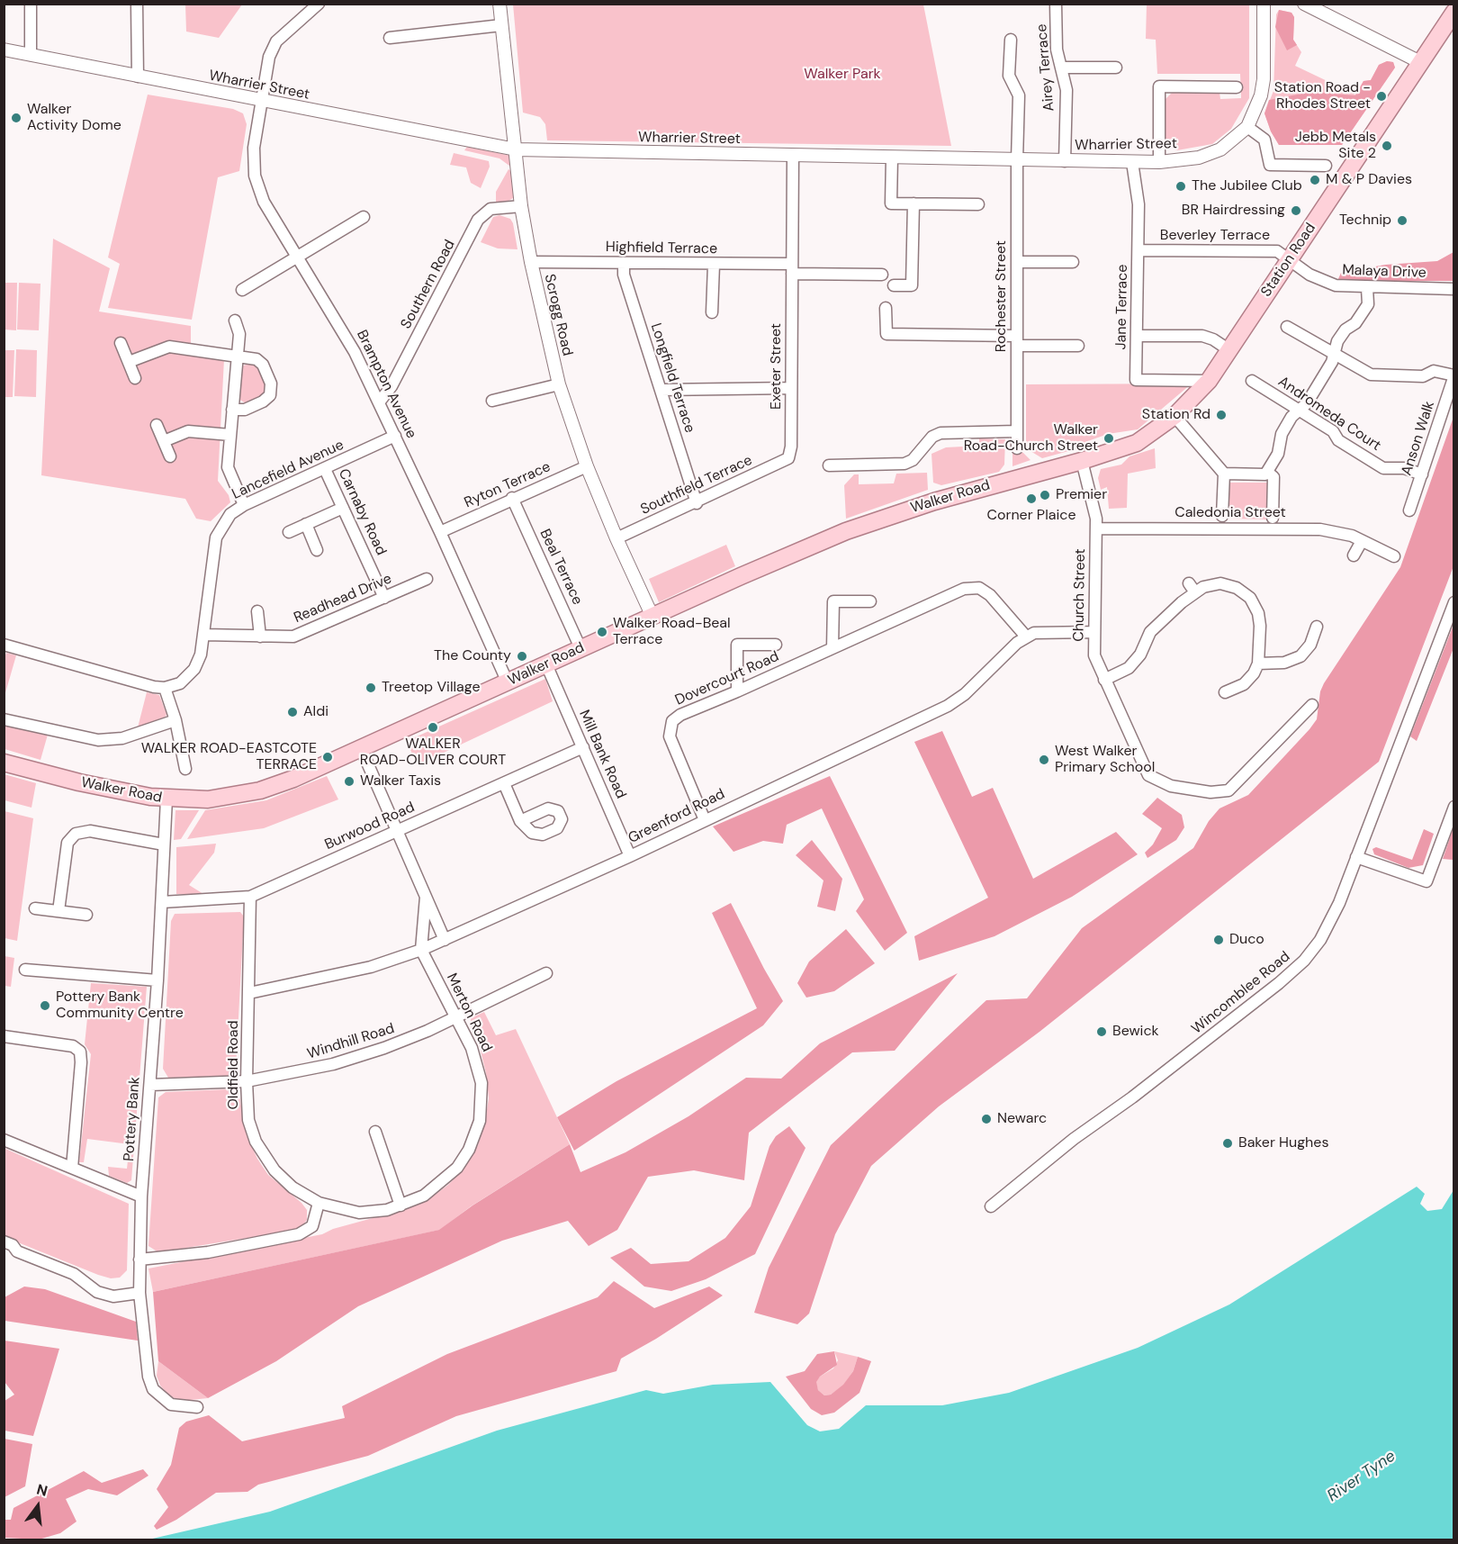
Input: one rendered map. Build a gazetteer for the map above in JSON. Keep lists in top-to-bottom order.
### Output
{
  "streets": {
    "main road": ["Station Road", "Walker Road"],
    "street": [
      "Airey Terrace",
      "Wharrier Street",
      "Beverley Terrace",
      "Highfield Terrace",
      "Malaya Drive",
      "Southern Road",
      "Rochester Street",
      "Jane Terrace",
      "Scrogg Road",
      "Exeter Street",
      "Longfield Terrace",
      "Brampton Avenue",
      "Andromeda Court",
      "Anson Walk",
      "Lancefield Avenue",
      "Ryton Terrace",
      "Southfield Terrace",
      "Carnaby Road",
      "Caledonia Street",
      "Beal Terrace",
      "Church Street",
      "Readhead Drive",
      "Dovercourt Road",
      "Mill Bank Road",
      "Greenford Road",
      "Burwood Road",
      "Wincomblee Road",
      "Merton Road",
      "Windhill Road",
      "Oldfield Road",
      "Pottery Bank"
    ]
  },
  "crossings": [
    ["Airey Terrace", "Wharrier Street"],
    ["Wharrier Street", "Rochester Street"],
    ["Wharrier Street", "Jane Terrace"],
    ["Wharrier Street", "Scrogg Road"],
    ["Wharrier Street", "Exeter Street"],
    ["Wharrier Street", "Brampton Avenue"],
    ["Beverley Terrace", "Station Road"],
    ["Beverley Terrace", "Malaya Drive"],
    ["Beverley Terrace", "Jane Terrace"],
    ["Highfield Terrace", "Scrogg Road"],
    ["Highfield Terrace", "Exeter Street"],
    ["Highfield Terrace", "Longfield Terrace"],
    ["Station Road", "Malaya Drive"],
    ["Station Road", "Jane Terrace"],
    ["Station Road", "Walker Road"],
    ["Station Road", "Church Street"],
    ["Southern Road", "Scrogg Road"],
    ["Southern Road", "Brampton Avenue"],
    ["Scrogg Road", "Ryton Terrace"],
    ["Scrogg Road", "Southfield Terrace"],
    ["Scrogg Road", "Walker Road"],
    ["Exeter Street", "Southfield Terrace"],
    ["Longfield Terrace", "Southfield Terrace"],
    ["Brampton Avenue", "Lancefield Avenue"],
    ["Brampton Avenue", "Ryton Terrace"],
    ["Brampton Avenue", "Walker Road"],
    ["Andromeda Court", "Anson Walk"],
    ["Lancefield Avenue", "Carnaby Road"],
    ["Lancefield Avenue", "Readhead Drive"],
    ["Ryton Terrace", "Beal Terrace"],
    ["Walker Road", "Beal Terrace"],
    ["Walker Road", "Church Street"],
    ["Walker Road", "Mill Bank Road"],
    ["Walker Road", "Pottery Bank"],
    ["Carnaby Road", "Readhead Drive"],
    ["Caledonia Street", "Church Street"],
    ["Church Street", "Greenford Road"],
    ["Dovercourt Road", "Greenford Road"],
    ["Mill Bank Road", "Greenford Road"],
    ["Mill Bank Road", "Burwood Road"],
    ["Greenford Road", "Merton Road"],
    ["Greenford Road", "Oldfield Road"],
    ["Burwood Road", "Oldfield Road"],
    ["Burwood Road", "Pottery Bank"],
    ["Merton Road", "Windhill Road"],
    ["Merton Road", "Oldfield Road"],
    ["Windhill Road", "Oldfield Road"],
    ["Windhill Road", "Pottery Bank"]
  ],
  "water": ["River Tyne"],
  "parks": ["Walker Park"],
  "places": [
    "Station Road - Rhodes Street",
    "Walker Activity Dome",
    "Jebb Metals Site 2",
    "M & P Davies",
    "The Jubilee Club",
    "BR Hairdressing",
    "Technip",
    "Station Rd",
    "Walker Road-Church Street",
    "Premier",
    "Corner Plaice",
    "Walker Road-Beal Terrace",
    "The County",
    "Treetop Village",
    "Aldi",
    "WALKER ROAD-OLIVER COURT",
    "WALKER ROAD-EASTCOTE TERRACE",
    "West Walker Primary School",
    "Walker Taxis",
    "Duco",
    "Pottery Bank Community Centre",
    "Bewick",
    "Newarc",
    "Baker Hughes"
  ],
  "north": "top"
}
